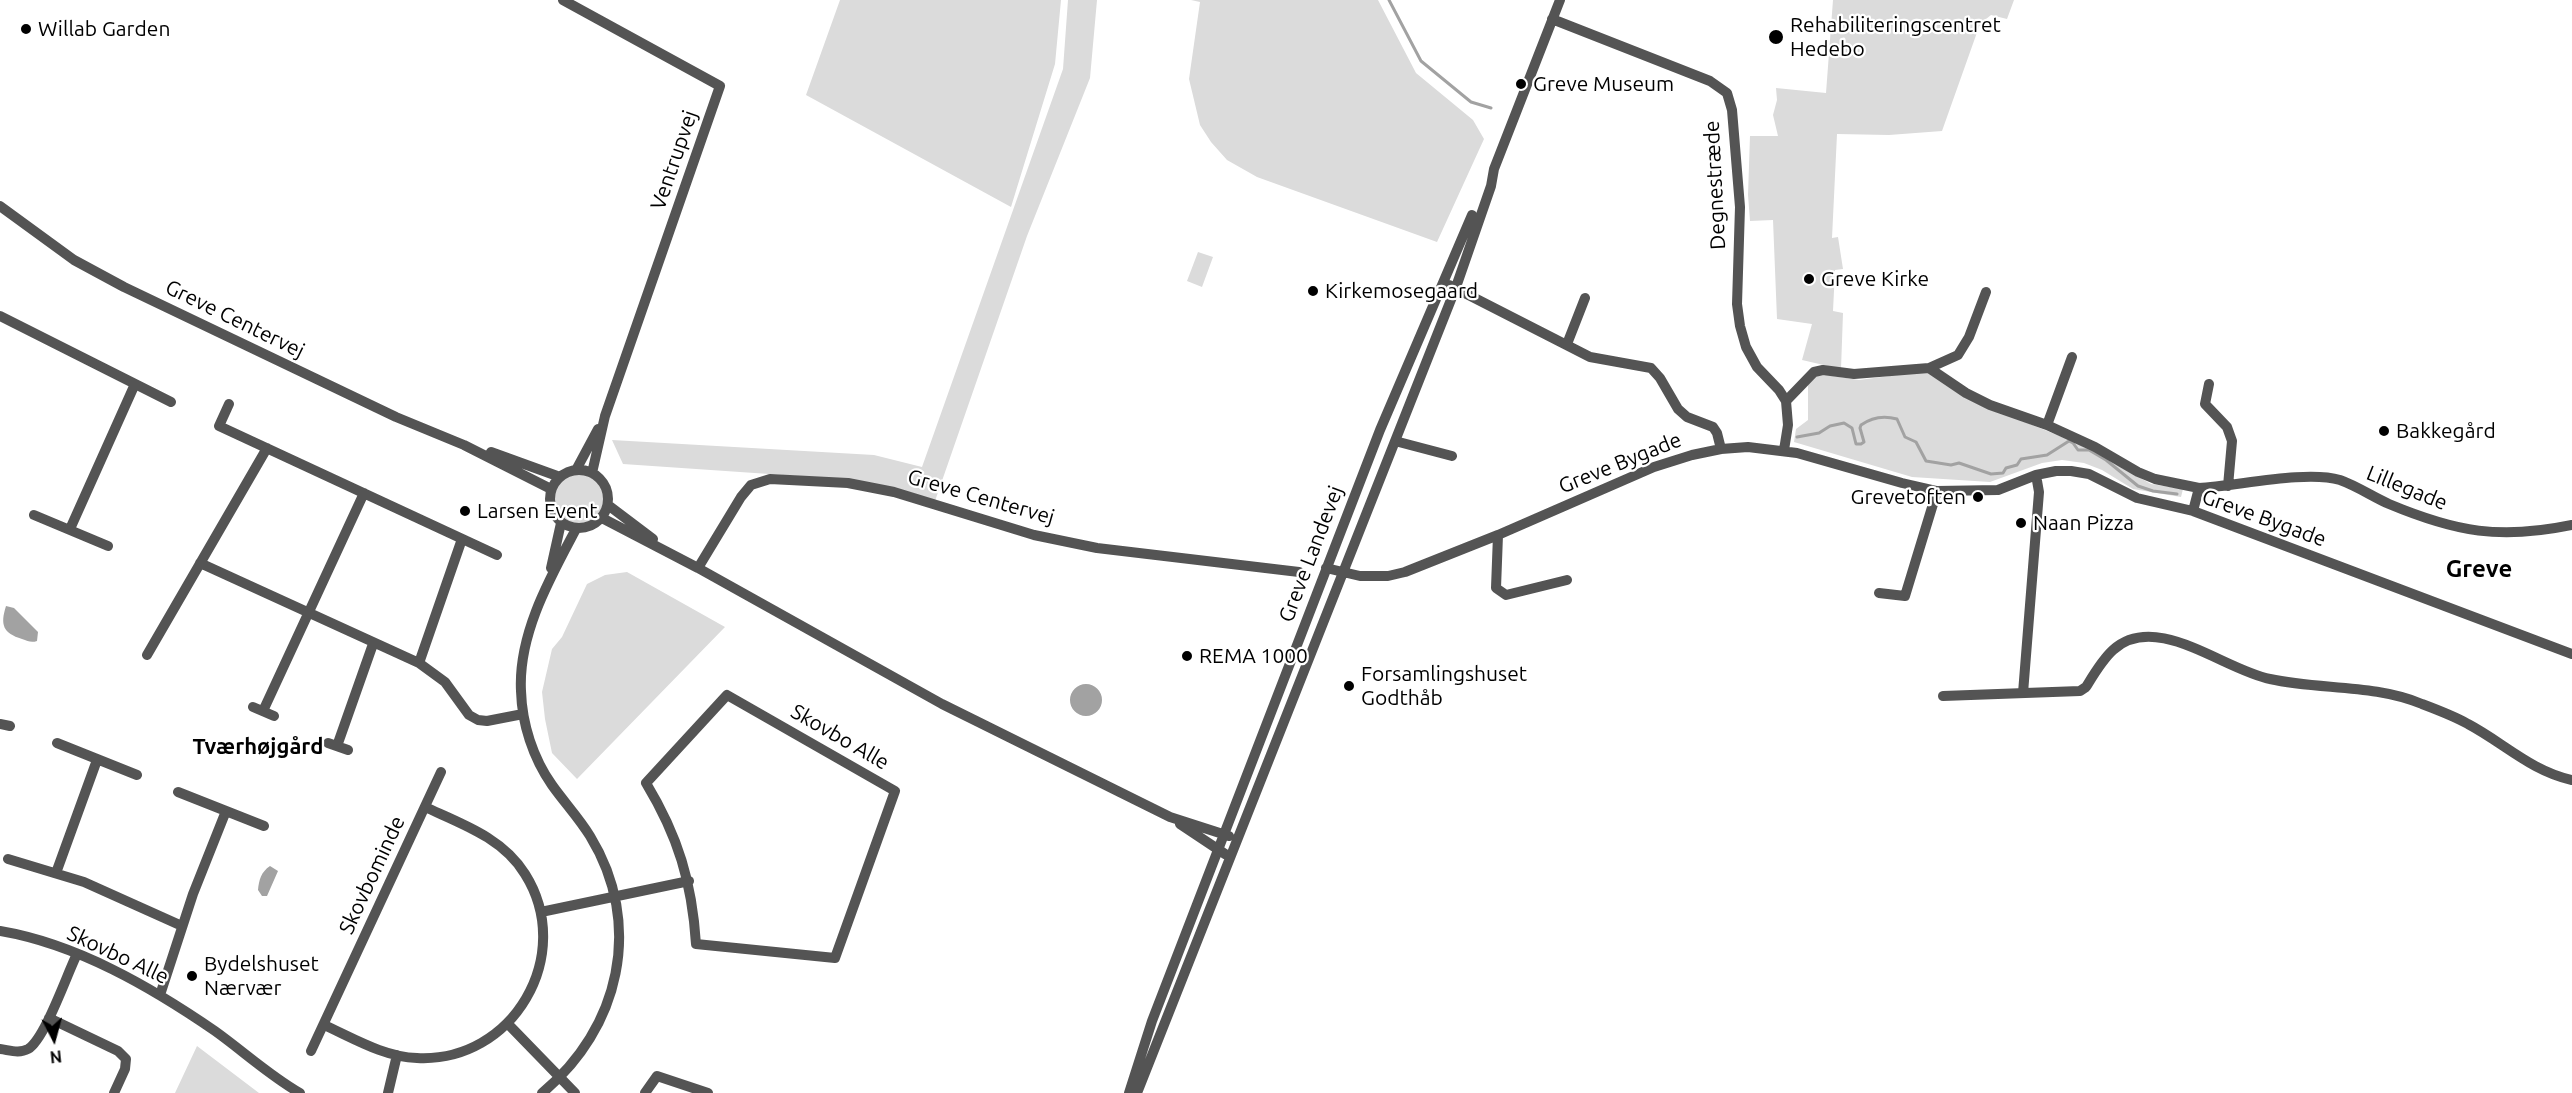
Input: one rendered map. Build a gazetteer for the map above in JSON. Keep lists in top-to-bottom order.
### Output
{
  "streets": {
    "street": [
      "Ventrupvej",
      "Degnestræde",
      "Greve Centervej",
      "Greve Bygade",
      "Lillegade",
      "Greve Landevej",
      "Skovbo Alle",
      "Skovbominde"
    ]
  },
  "crossings": [
    ["Ventrupvej", "Greve Centervej"],
    ["Degnestræde", "Greve Landevej"],
    ["Greve Bygade", "Greve Landevej"]
  ],
  "districts": ["Greve", "Tværhøjgård"],
  "places": [
    "Willab Garden",
    "Rehabiliteringscentret Hedebo",
    "Greve Museum",
    "Greve Kirke",
    "Kirkemosegaard",
    "Bakkegård",
    "Grevetoften",
    "Larsen Event",
    "Naan Pizza",
    "REMA 1000",
    "Forsamlingshuset Godthåb",
    "Bydelshuset Nærvær"
  ],
  "north": "bottom"
}
